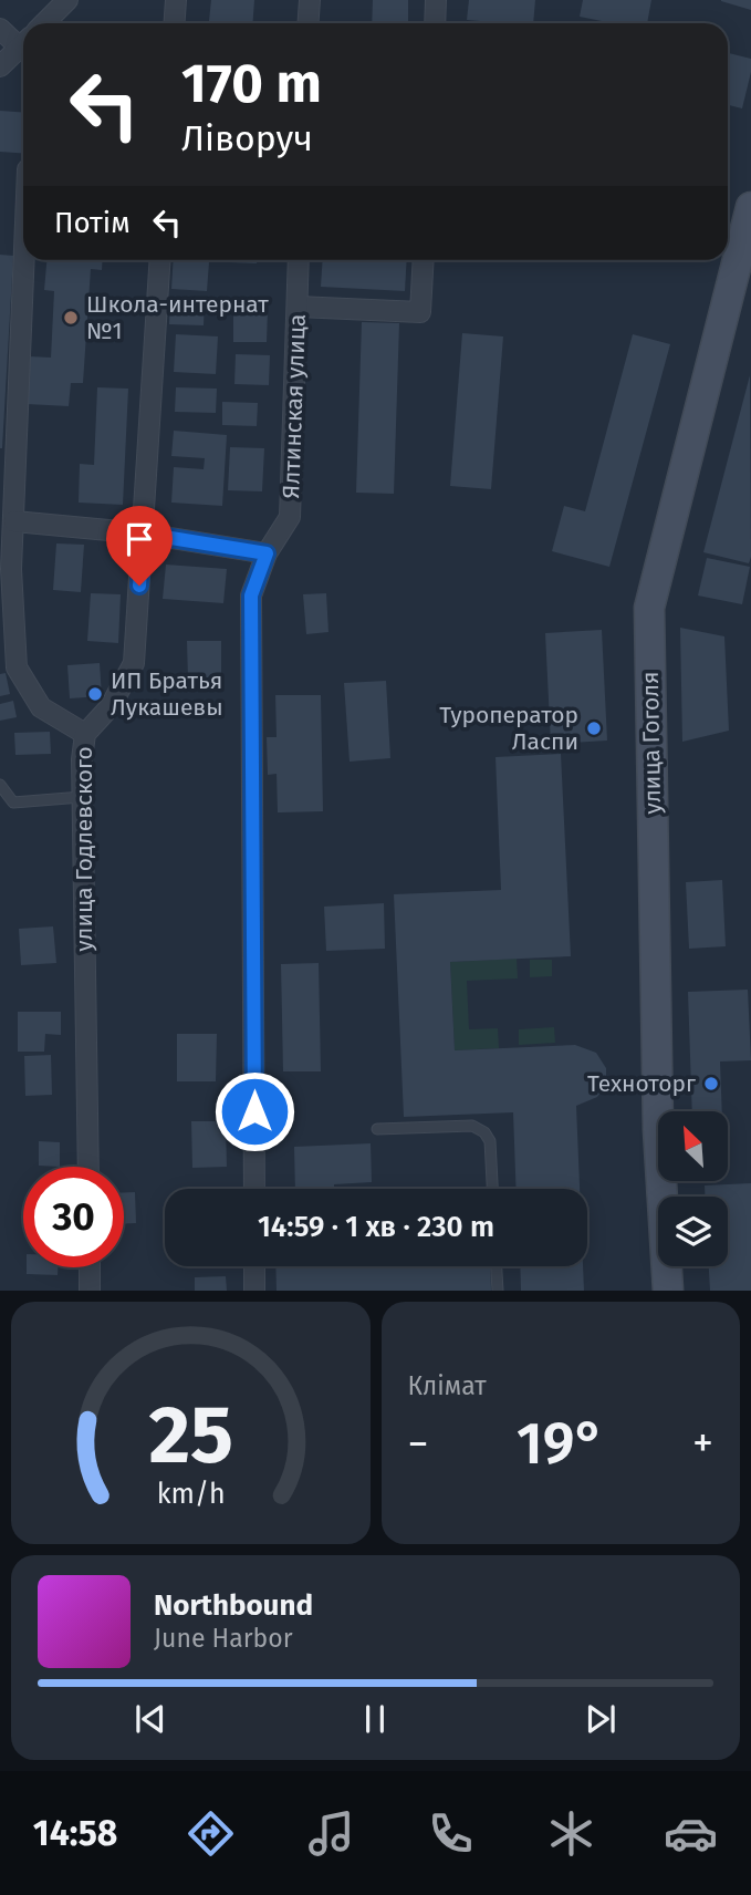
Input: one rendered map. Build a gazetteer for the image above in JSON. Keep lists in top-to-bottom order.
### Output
{
  "streets": {
    "main road": ["улица Гоголя"],
    "street": ["Ялтинская улица", "улица Годлевского"]
  },
  "places": [
    "Школа-интернат №1",
    "ИП Братья Лукашевы",
    "Туроператор Ласпи",
    "Техноторг"
  ],
  "north": "top left",
  "page": {
    "turn": ["170 m", "Ліворуч"],
    "then": "Потім",
    "limit": "30",
    "trip": "14:59 · 1 хв · 230 m",
    "tile": "Клімат",
    "heat": ["−", "19°", "+"],
    "song": ["Northbound", "June Harbor"],
    "tabs": "14:58",
    "gauge": ["25", "km/h"]
  }
}
